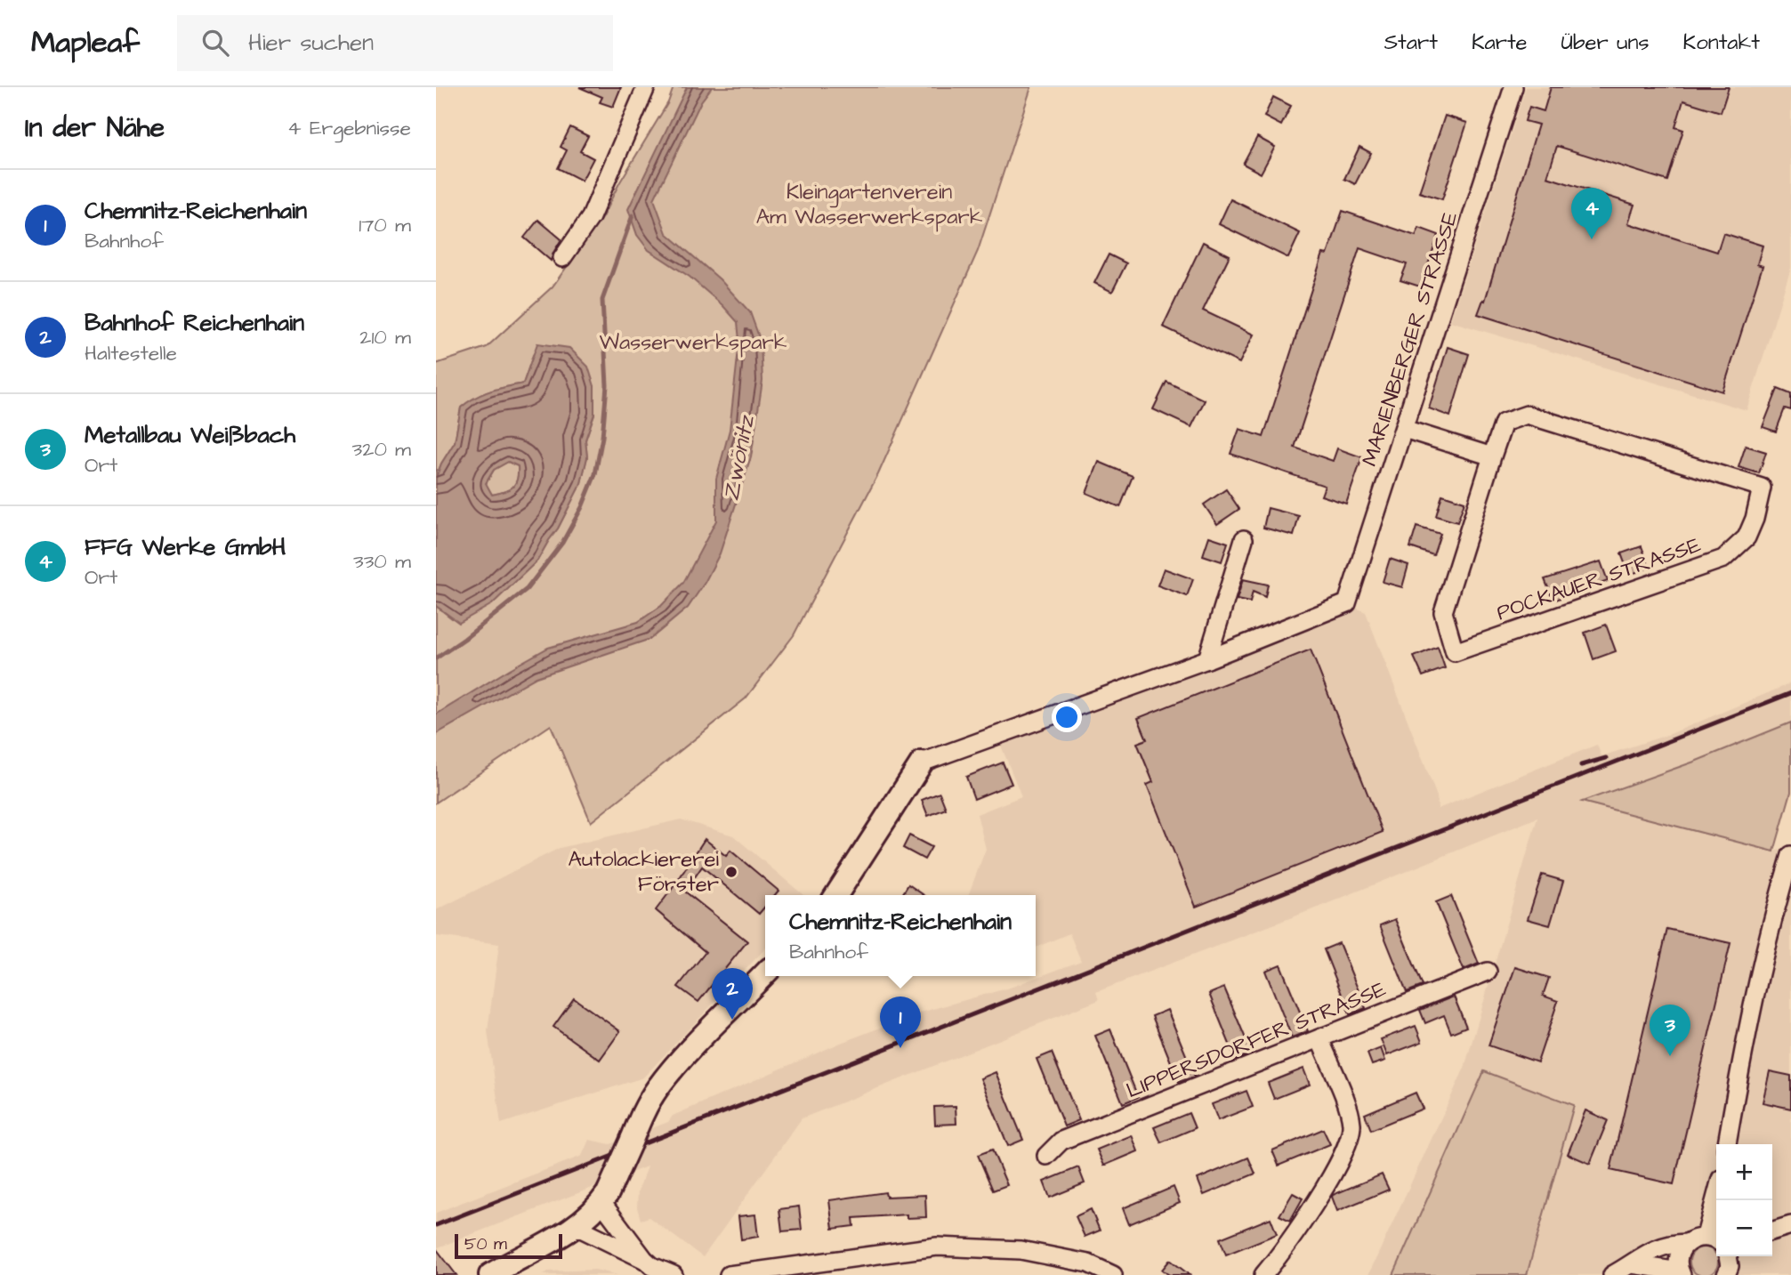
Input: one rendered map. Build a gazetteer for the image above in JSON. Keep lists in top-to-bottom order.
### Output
{
  "streets": {
    "street": ["MARIENBERGER STRASSE", "POCKAUER STRASSE", "LIPPERSDORFER STRASSE"]
  },
  "water": ["Zwönitz"],
  "parks": ["Kleingartenverein Am Wasserwerkspark", "Wasserwerkspark"],
  "places": ["Autolackiererei Förster"],
  "scale_bar": "50 m",
  "page": {
    "header": "Mapleaf",
    "search": "Hier suchen",
    "nav": [
      "Start",
      "Karte",
      "Über uns",
      "Kontakt"
    ],
    "heading": ["In der Nähe", "4 Ergebnisse"],
    "list": [
      {
        "mark": "1",
        "name": "Chemnitz-Reichenhain",
        "note": "Bahnhof",
        "value": "170 m"
      },
      {
        "mark": "2",
        "name": "Bahnhof Reichenhain",
        "note": "Haltestelle",
        "value": "210 m"
      },
      {
        "mark": "3",
        "name": "Metallbau Weißbach",
        "note": "Ort",
        "value": "320 m"
      },
      {
        "mark": "4",
        "name": "FFG Werke GmbH",
        "note": "Ort",
        "value": "330 m"
      }
    ],
    "pins": [
      "4",
      "2",
      "1",
      "3"
    ],
    "popup": ["Chemnitz-Reichenhain", "Bahnhof"],
    "map_buttons": ["+", "−"],
    "scale": "50 m"
  }
}
